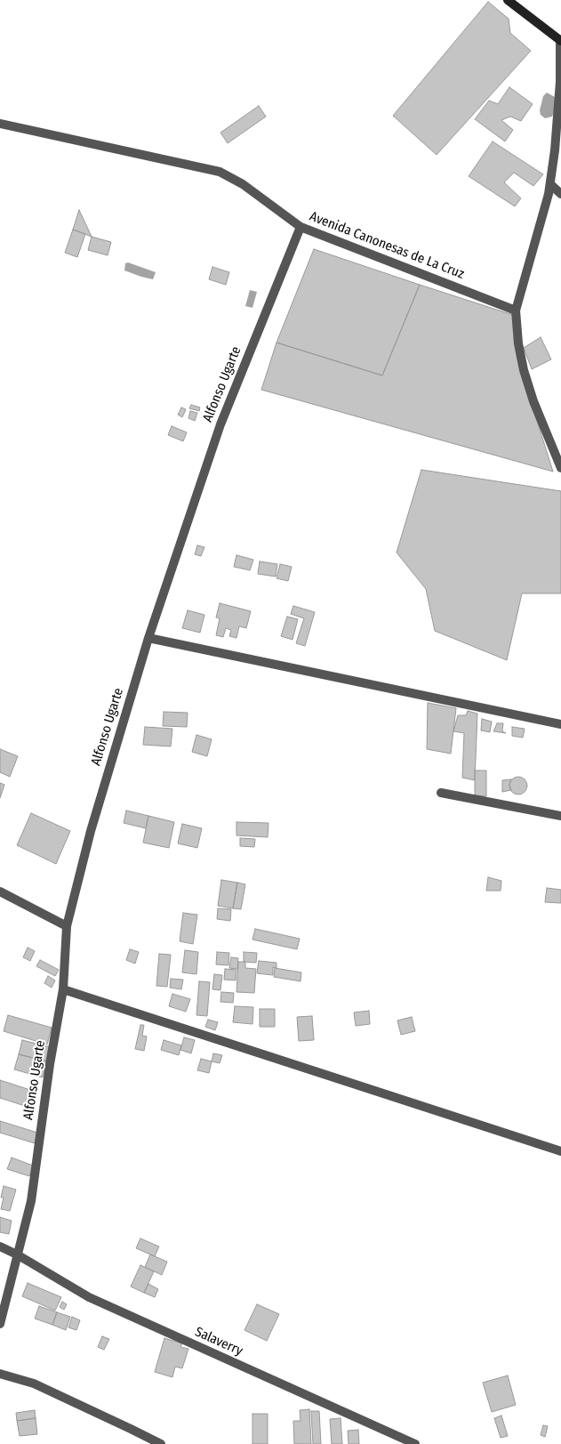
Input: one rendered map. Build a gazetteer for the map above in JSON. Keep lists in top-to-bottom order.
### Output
{
  "streets": {
    "street": ["Avenida Canonesas de La Cruz", "Alfonso Ugarte", "Salaverry"]
  },
  "crossings": [
    ["Avenida Canonesas de La Cruz", "Alfonso Ugarte"],
    ["Alfonso Ugarte", "Salaverry"]
  ]
}
